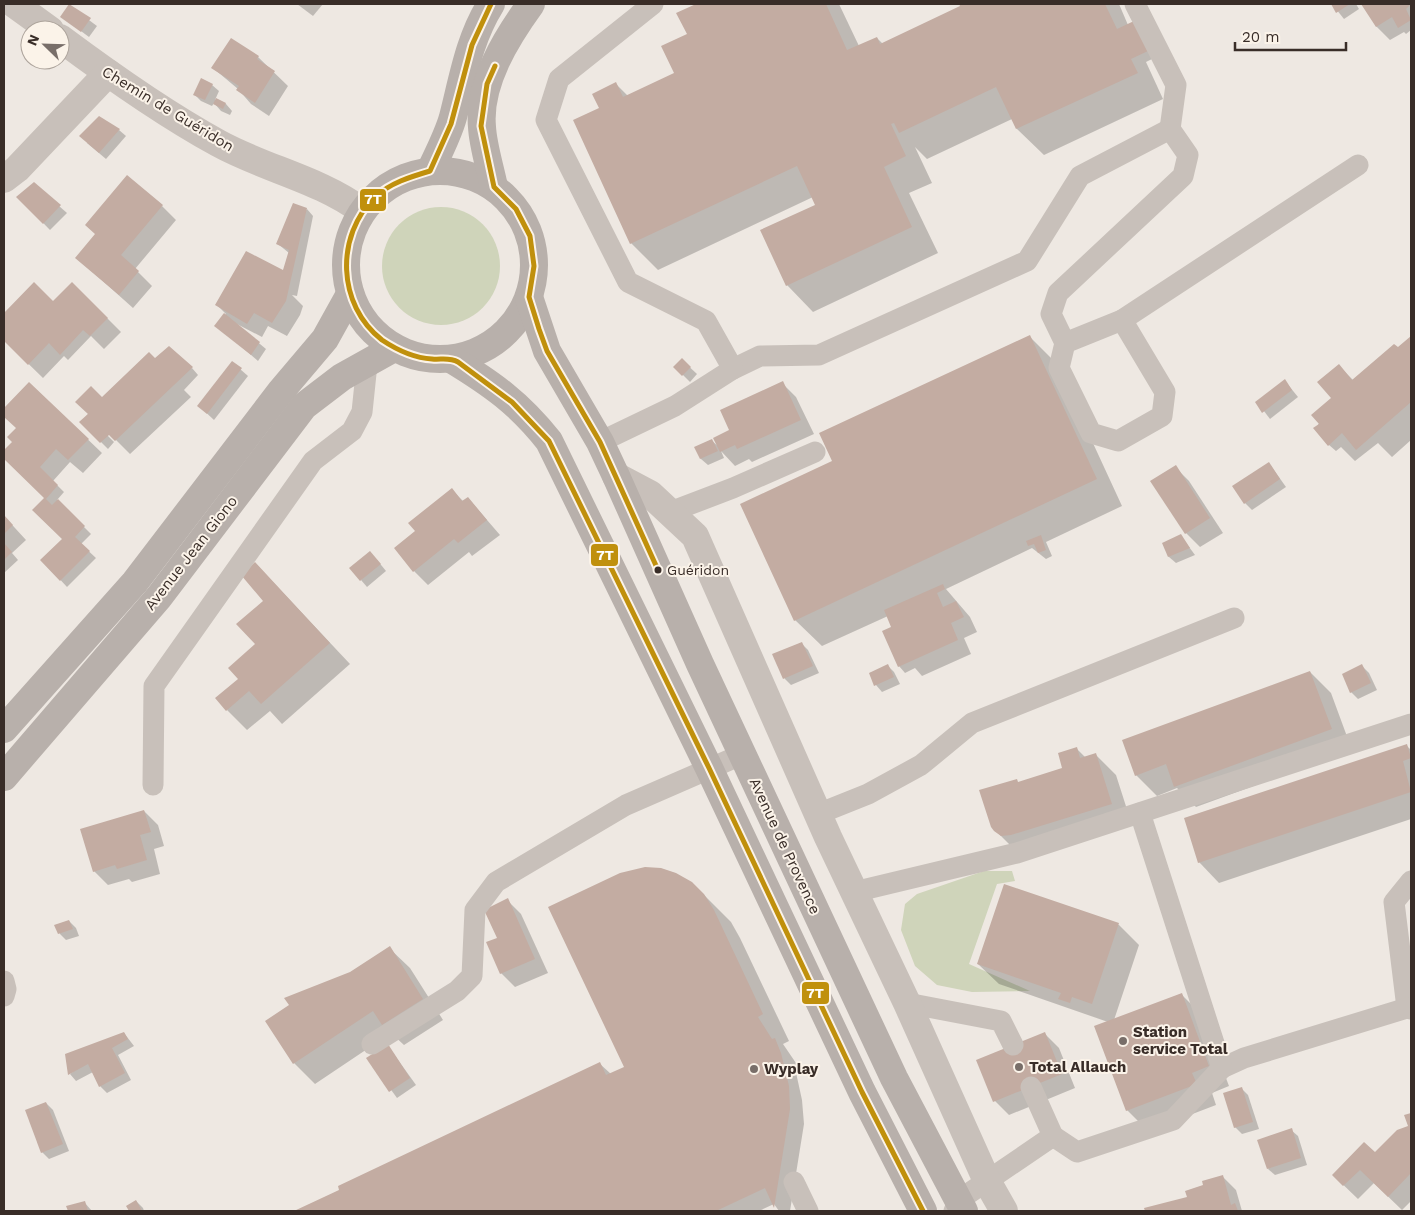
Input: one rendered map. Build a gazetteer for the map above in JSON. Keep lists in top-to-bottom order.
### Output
{
  "streets": {
    "main road": ["Avenue Jean Giono", "Avenue de Provence"],
    "street": ["Chemin de Guéridon"]
  },
  "places": [
    "Guéridon",
    "Station service Total",
    "Total Allauch",
    "Wyplay"
  ],
  "lines": ["transit line 7T"],
  "scale_bar": "20 m",
  "north": "top left"
}
